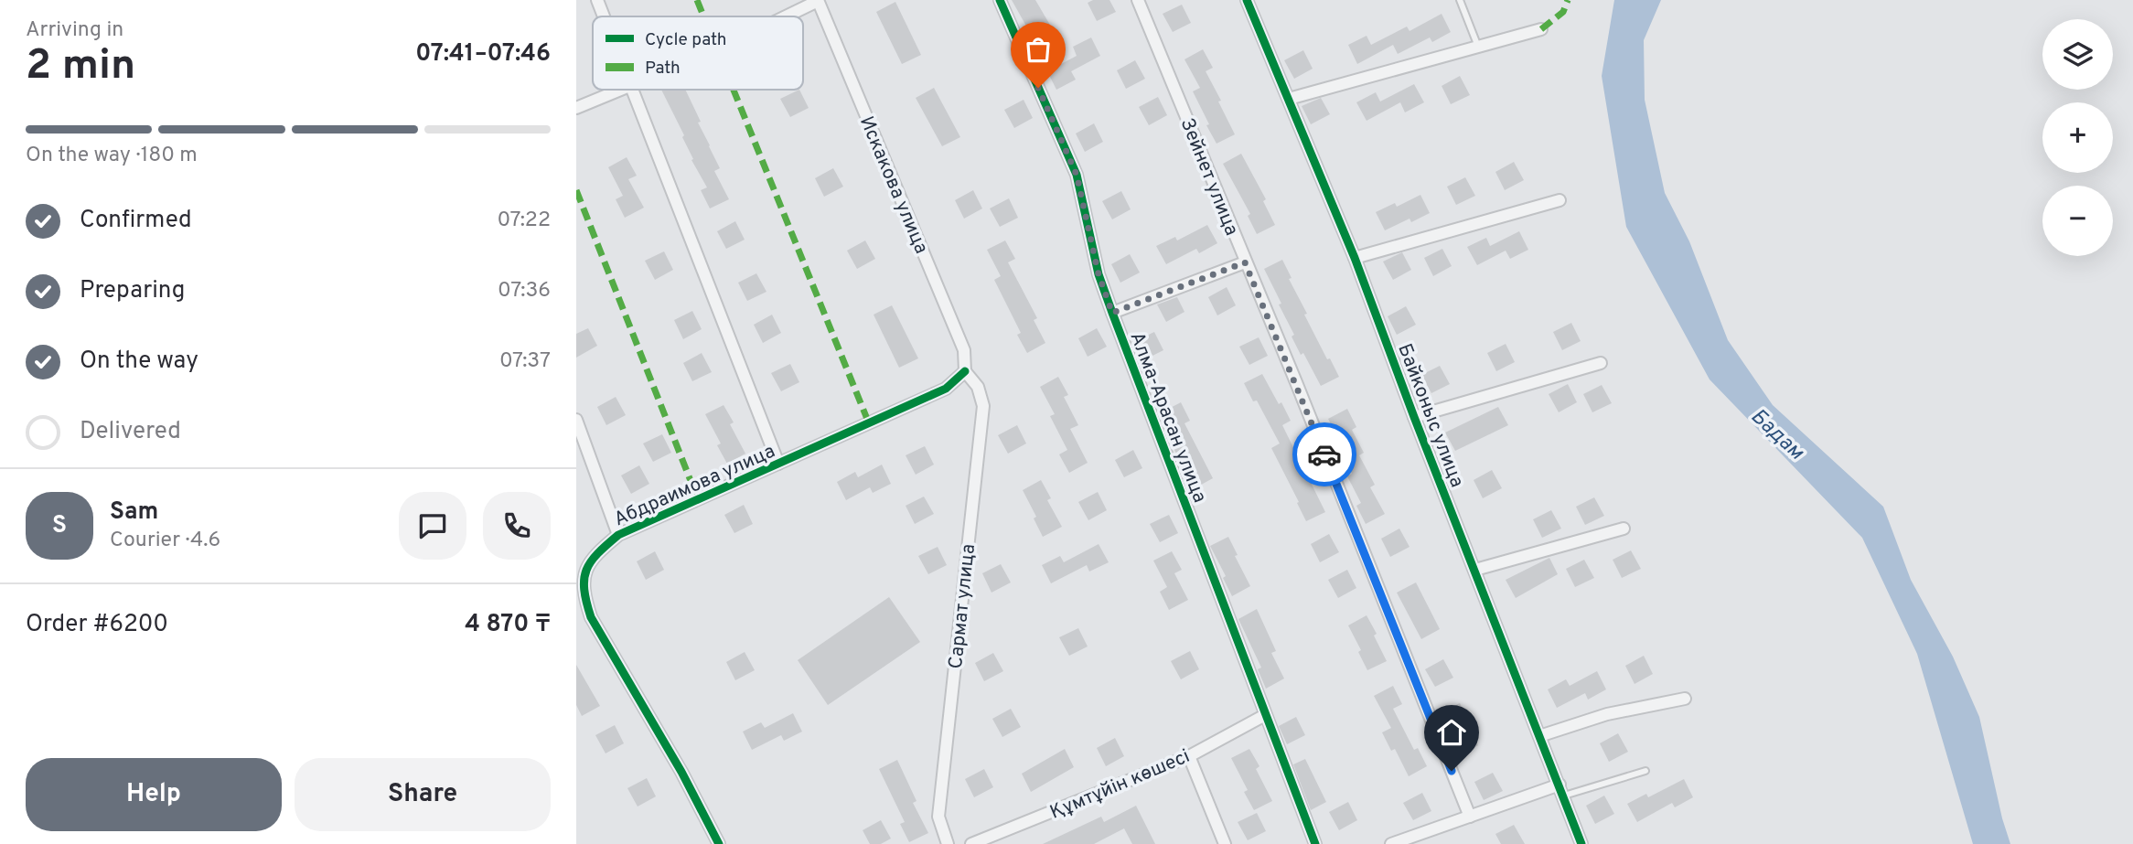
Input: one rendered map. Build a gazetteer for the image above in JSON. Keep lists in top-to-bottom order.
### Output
{
  "streets": {
    "street": [
      "Зейнет улица",
      "Искакова улица",
      "Байконыс улица",
      "Алма-Арасан улица",
      "Абдраимова улица",
      "Сармат улица",
      "Құмтұйiн көшесі"
    ]
  },
  "crossings": [
    ["Искакова улица", "Абдраимова улица"],
    ["Искакова улица", "Сармат улица"],
    ["Алма-Арасан улица", "Құмтұйiн көшесі"],
    ["Абдраимова улица", "Сармат улица"]
  ],
  "water": ["Бадам"],
  "legend": ["Cycle path", "Path"],
  "page": {
    "heading": ["2 min", "Arriving in", "07:41–07:46"],
    "panel": [
      "Sam",
      "Courier · 4.6",
      "Order #6200",
      "4 870 ₸"
    ],
    "map_buttons": ["+", "−"],
    "bar": "On the way · 180 m",
    "list": [
      ["Confirmed", "07:22"],
      ["Preparing", "07:36"],
      ["On the way", "07:37"],
      "Delivered"
    ],
    "round": "S",
    "buttons": ["Help", "Share"]
  }
}
